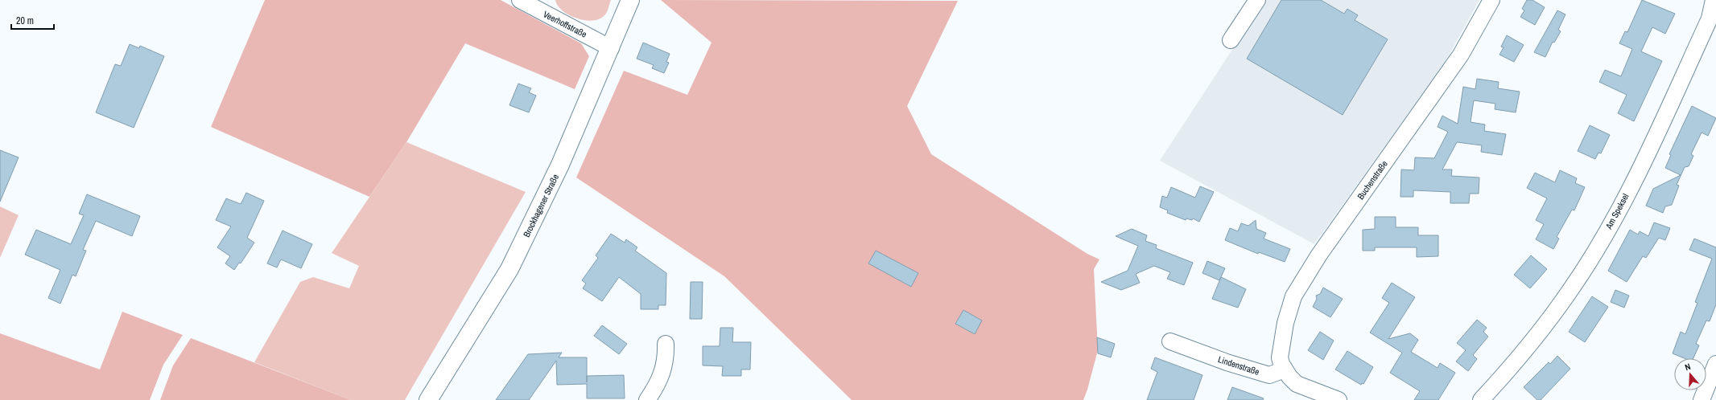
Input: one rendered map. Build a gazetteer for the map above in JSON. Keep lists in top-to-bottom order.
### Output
{
  "streets": {
    "main road": ["Brockhagener Straße"],
    "street": [
      "Veerhoffstraße",
      "Buchenstraße",
      "Am Speksel",
      "Lindenstraße"
    ]
  },
  "crossings": [
    ["Veerhoffstraße", "Brockhagener Straße"],
    ["Buchenstraße", "Lindenstraße"]
  ],
  "scale_bar": "20 m",
  "north": "top"
}
